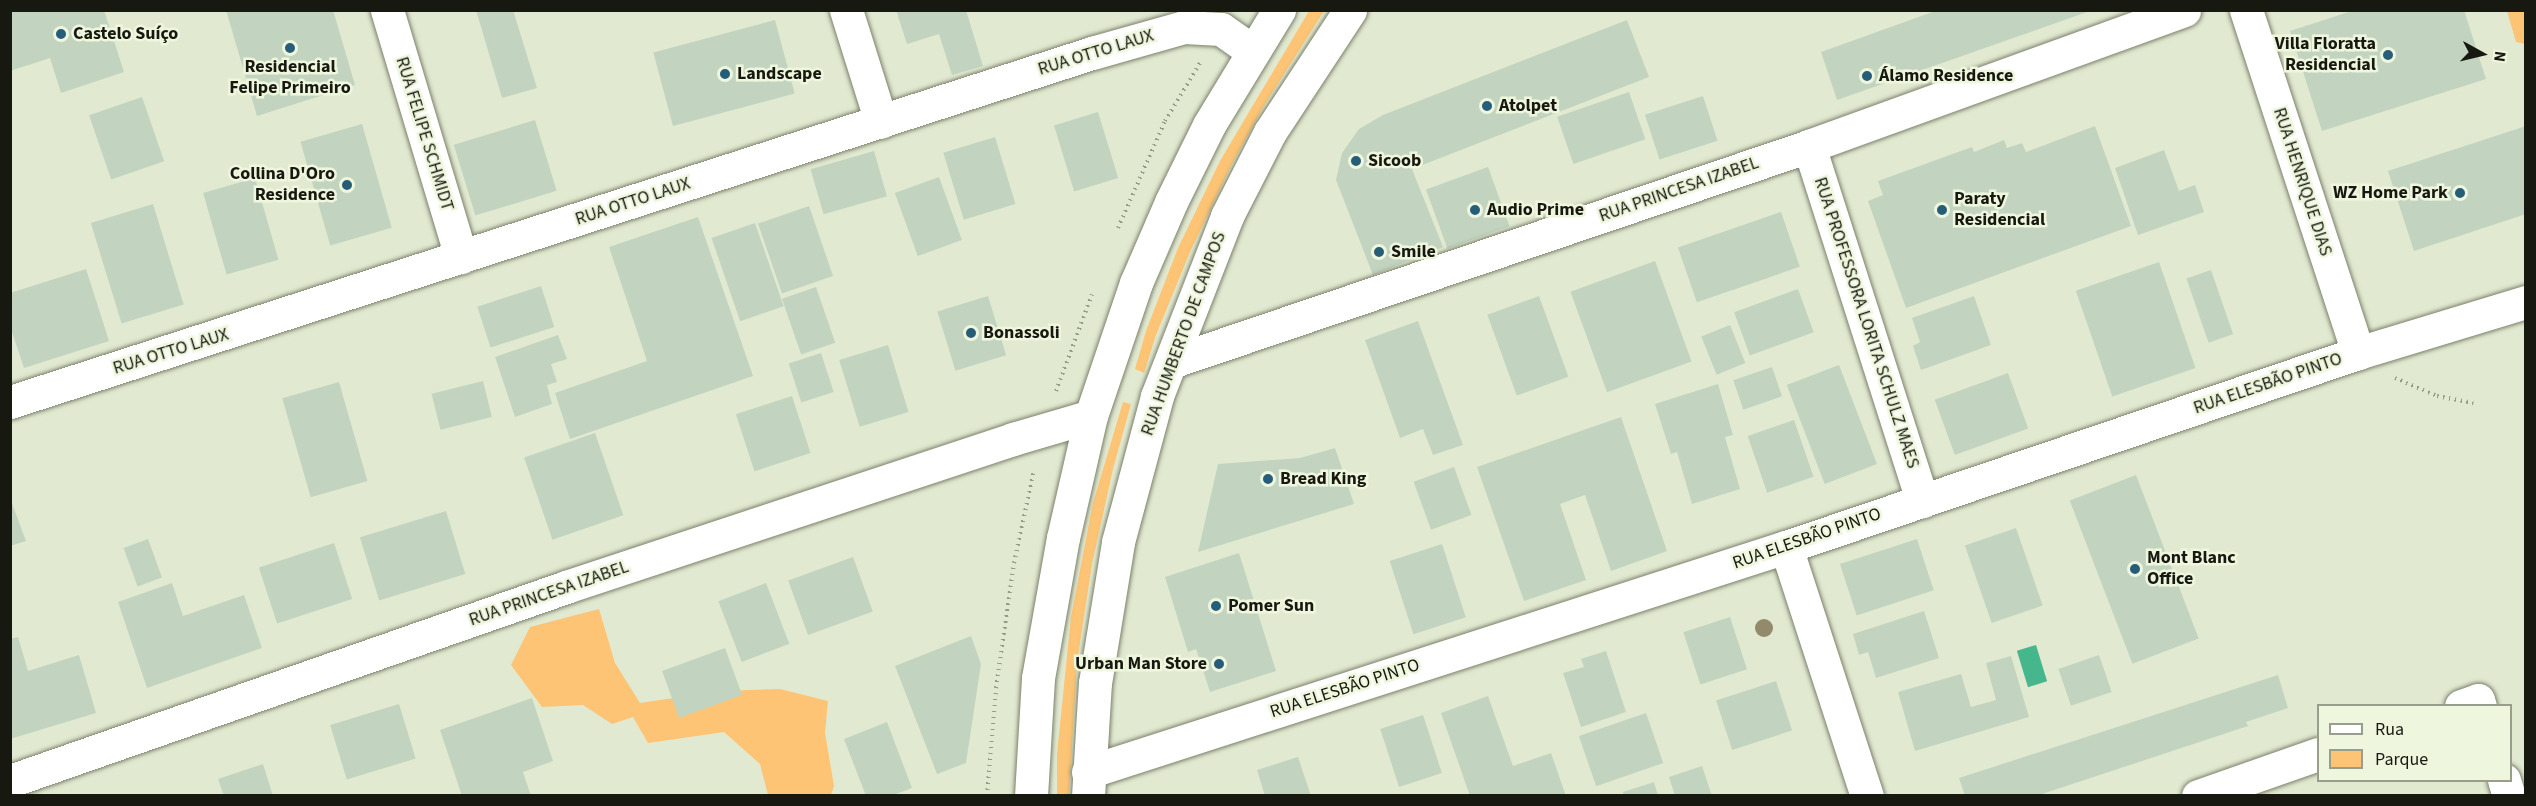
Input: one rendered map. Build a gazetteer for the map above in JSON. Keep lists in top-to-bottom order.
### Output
{
  "streets": {
    "street": [
      "RUA OTTO LAUX",
      "RUA FELIPE SCHMIDT",
      "RUA HENRIQUE DIAS",
      "RUA PRINCESA IZABEL",
      "RUA PROFESSORA LORITA SCHULZ MAES",
      "RUA HUMBERTO DE CAMPOS",
      "RUA ELESBÃO PINTO"
    ]
  },
  "crossings": [
    ["RUA OTTO LAUX", "RUA FELIPE SCHMIDT"],
    ["RUA HENRIQUE DIAS", "RUA ELESBÃO PINTO"],
    ["RUA PRINCESA IZABEL", "RUA PROFESSORA LORITA SCHULZ MAES"],
    ["RUA PRINCESA IZABEL", "RUA HUMBERTO DE CAMPOS"],
    ["RUA PROFESSORA LORITA SCHULZ MAES", "RUA ELESBÃO PINTO"],
    ["RUA HUMBERTO DE CAMPOS", "RUA ELESBÃO PINTO"]
  ],
  "places": [
    "Castelo Suíço",
    "Residencial Felipe Primeiro",
    "Villa Floratta Residencial",
    "Landscape",
    "Álamo Residence",
    "Atolpet",
    "Sicoob",
    "Collina D'Oro Residence",
    "WZ Home Park",
    "Audio Prime",
    "Paraty Residencial",
    "Smile",
    "Bonassoli",
    "Bread King",
    "Mont Blanc Office",
    "Pomer Sun",
    "Urban Man Store"
  ],
  "legend": ["Rua", "Parque"],
  "north": "right"
}
